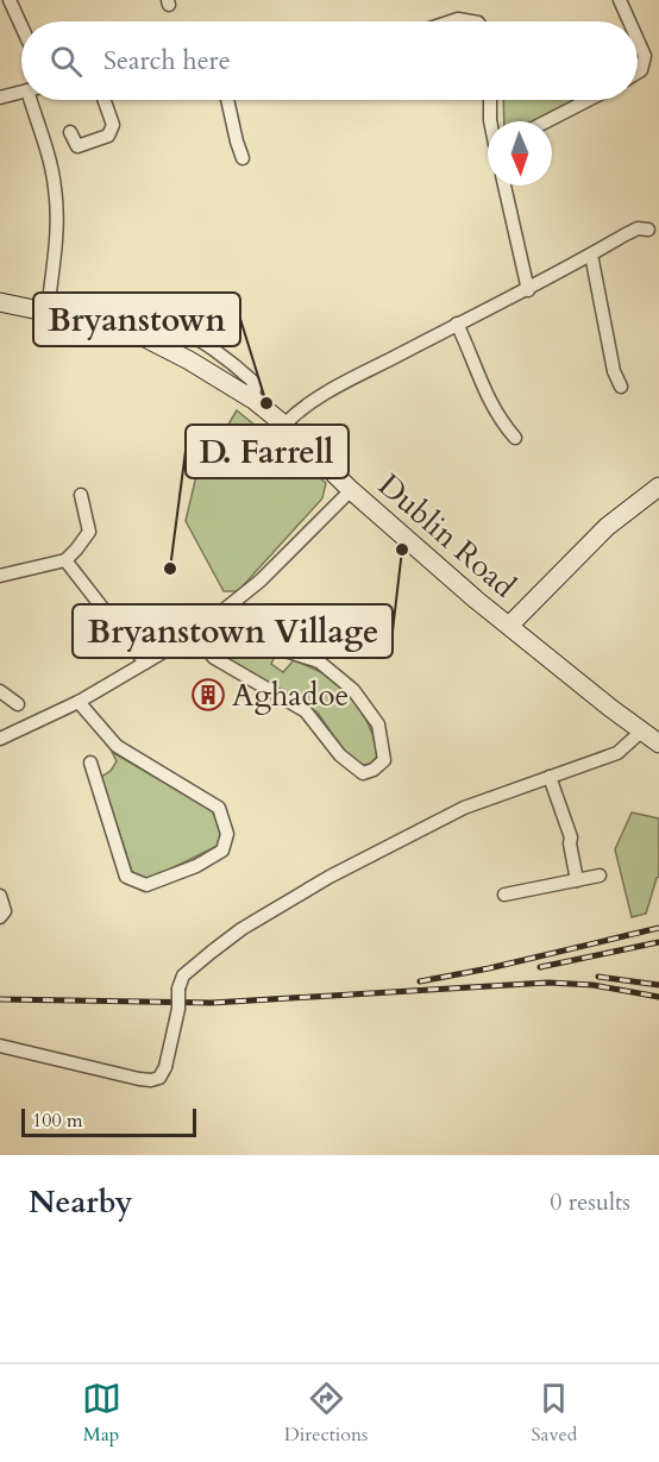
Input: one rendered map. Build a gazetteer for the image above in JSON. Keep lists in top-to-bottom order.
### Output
{
  "streets": {
    "main road": ["Dublin Road"]
  },
  "places": {
    "other": ["Bryanstown", "Bryanstown Village", "D. Farrell"],
    "building": ["Aghadoe"]
  },
  "scale_bar": "100 m",
  "north": "bottom",
  "page": {
    "search": "Search here",
    "scale": "100 m",
    "heading": ["Nearby", "0 results"],
    "nav": ["Map", "Directions", "Saved"]
  }
}
